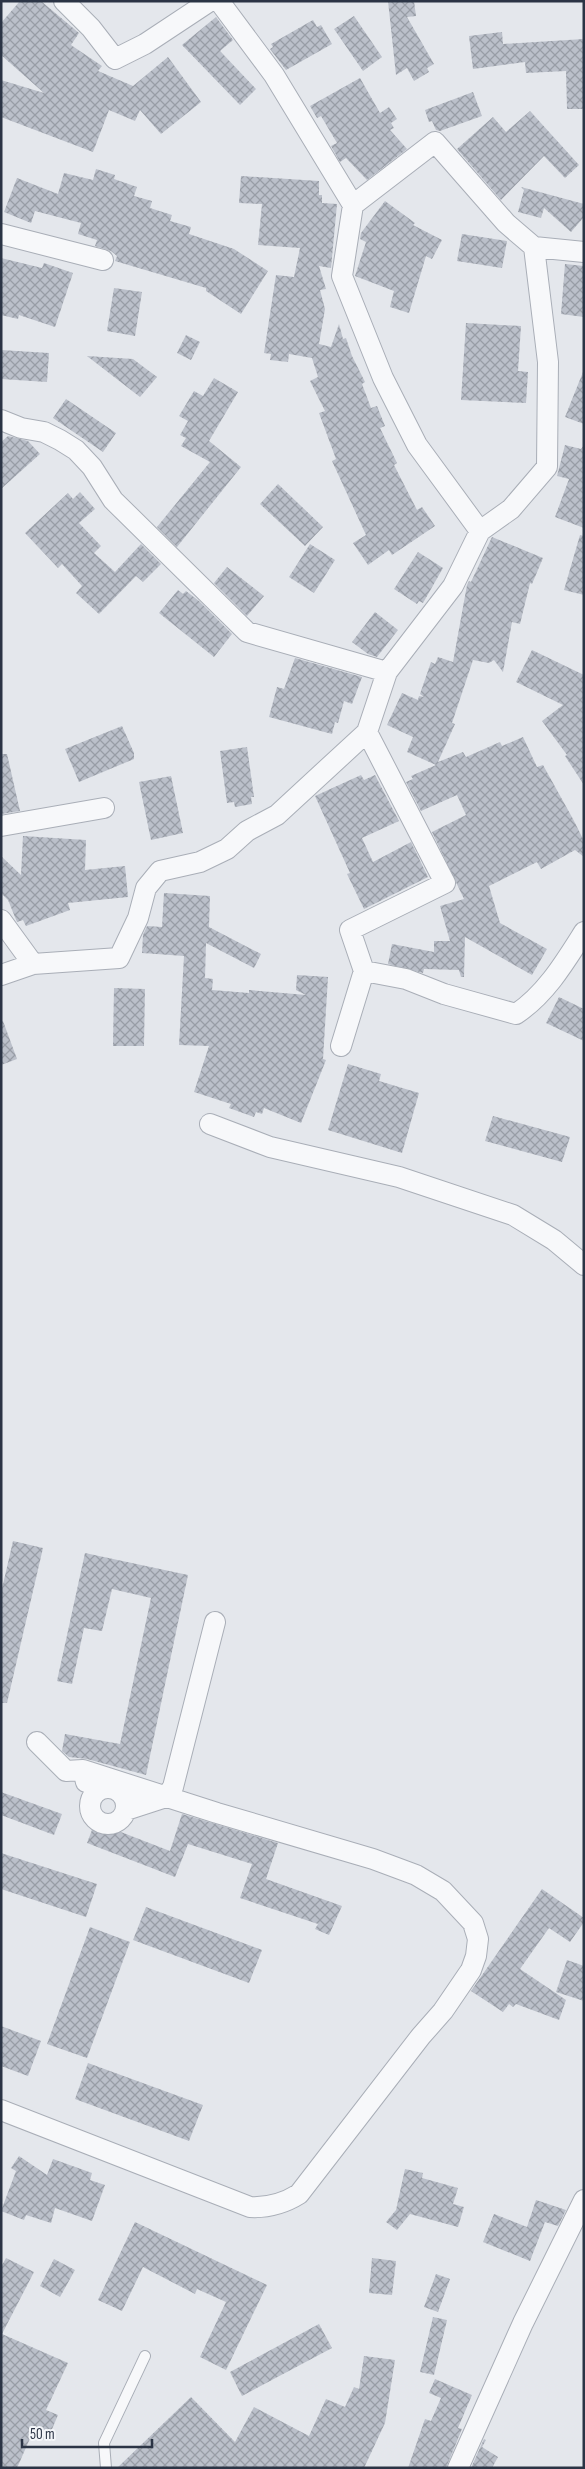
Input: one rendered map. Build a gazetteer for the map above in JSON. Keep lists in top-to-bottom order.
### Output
{
  "scale_bar": "50 m"
}
